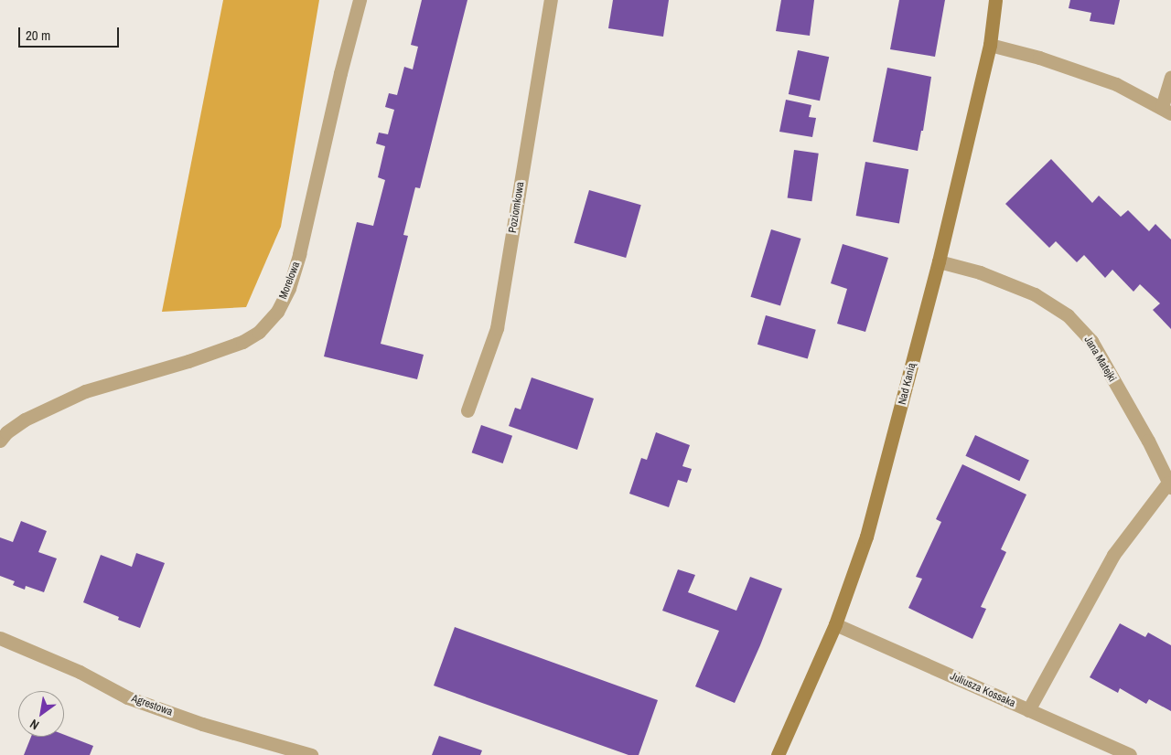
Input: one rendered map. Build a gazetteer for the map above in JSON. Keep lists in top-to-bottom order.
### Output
{
  "streets": {
    "street": [
      "Poziomkowa",
      "Morelowa",
      "Jana Matejki",
      "Nad Kanią",
      "Juliusza Kossaka",
      "Agrestowa"
    ]
  },
  "crossings": [
    ["Jana Matejki", "Nad Kanią"],
    ["Jana Matejki", "Juliusza Kossaka"],
    ["Nad Kanią", "Juliusza Kossaka"]
  ],
  "scale_bar": "20 m",
  "north": "bottom left"
}
